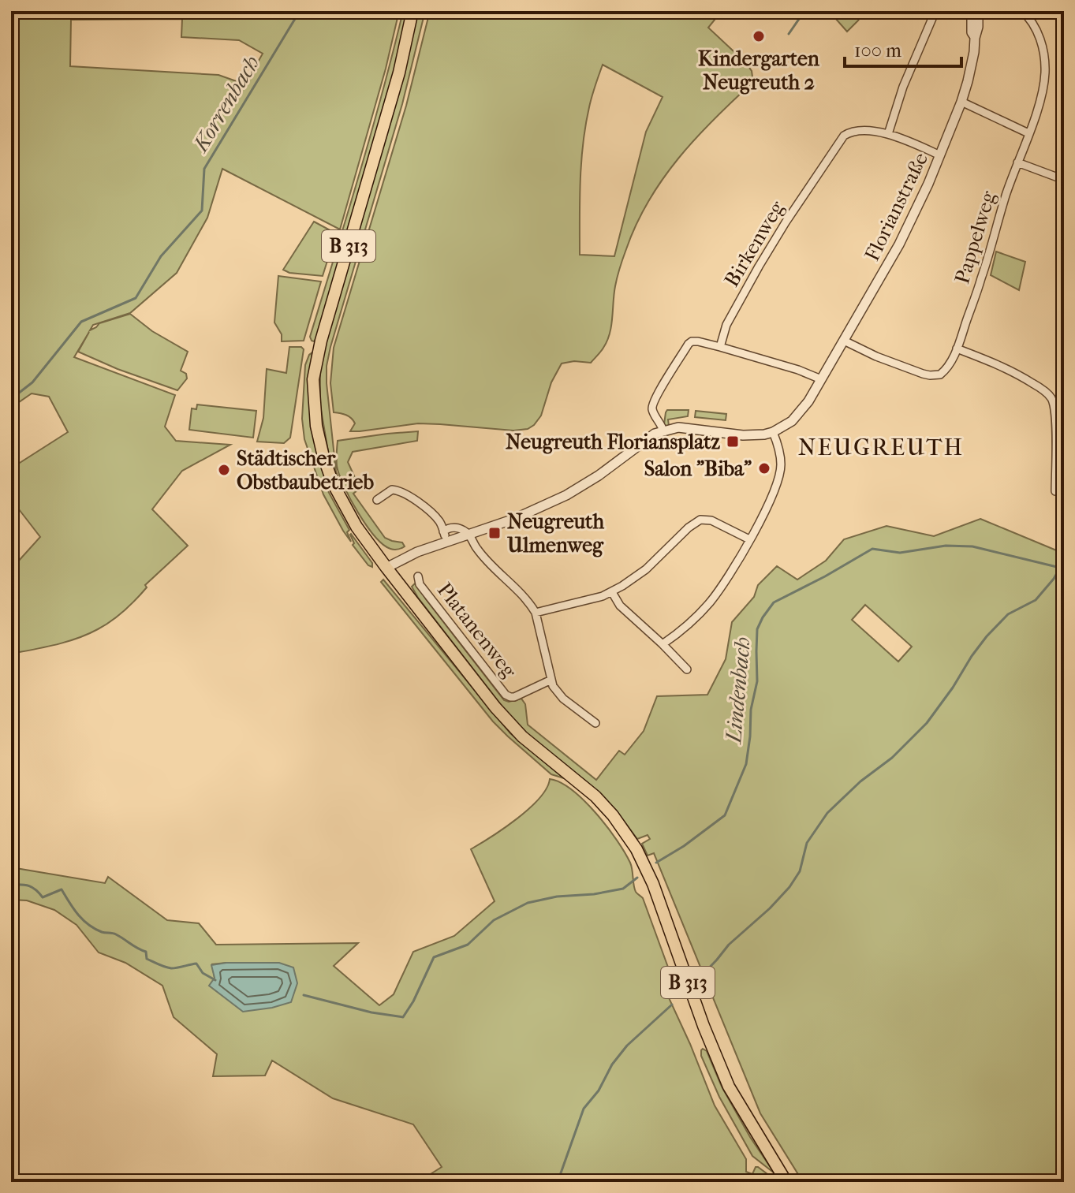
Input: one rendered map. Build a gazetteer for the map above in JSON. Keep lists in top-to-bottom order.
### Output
{
  "streets": {
    "main road": ["B 313"],
    "street": [
      "Florianstraße",
      "Pappelweg",
      "Birkenweg",
      "Platanenweg"
    ]
  },
  "crossings": [
    ["Florianstraße", "Pappelweg"],
    ["Florianstraße", "Birkenweg"]
  ],
  "districts": ["NEUGREUTH"],
  "water": ["Korrenbach", "Lindenbach"],
  "places": {
    "other": ["Kindergarten Neugreuth 2", "Salon \"Biba\"", "Städtischer Obstbaubetrieb"],
    "transit": ["Neugreuth Floriansplatz", "Neugreuth Ulmenweg"]
  },
  "scale_bar": "100 m"
}
